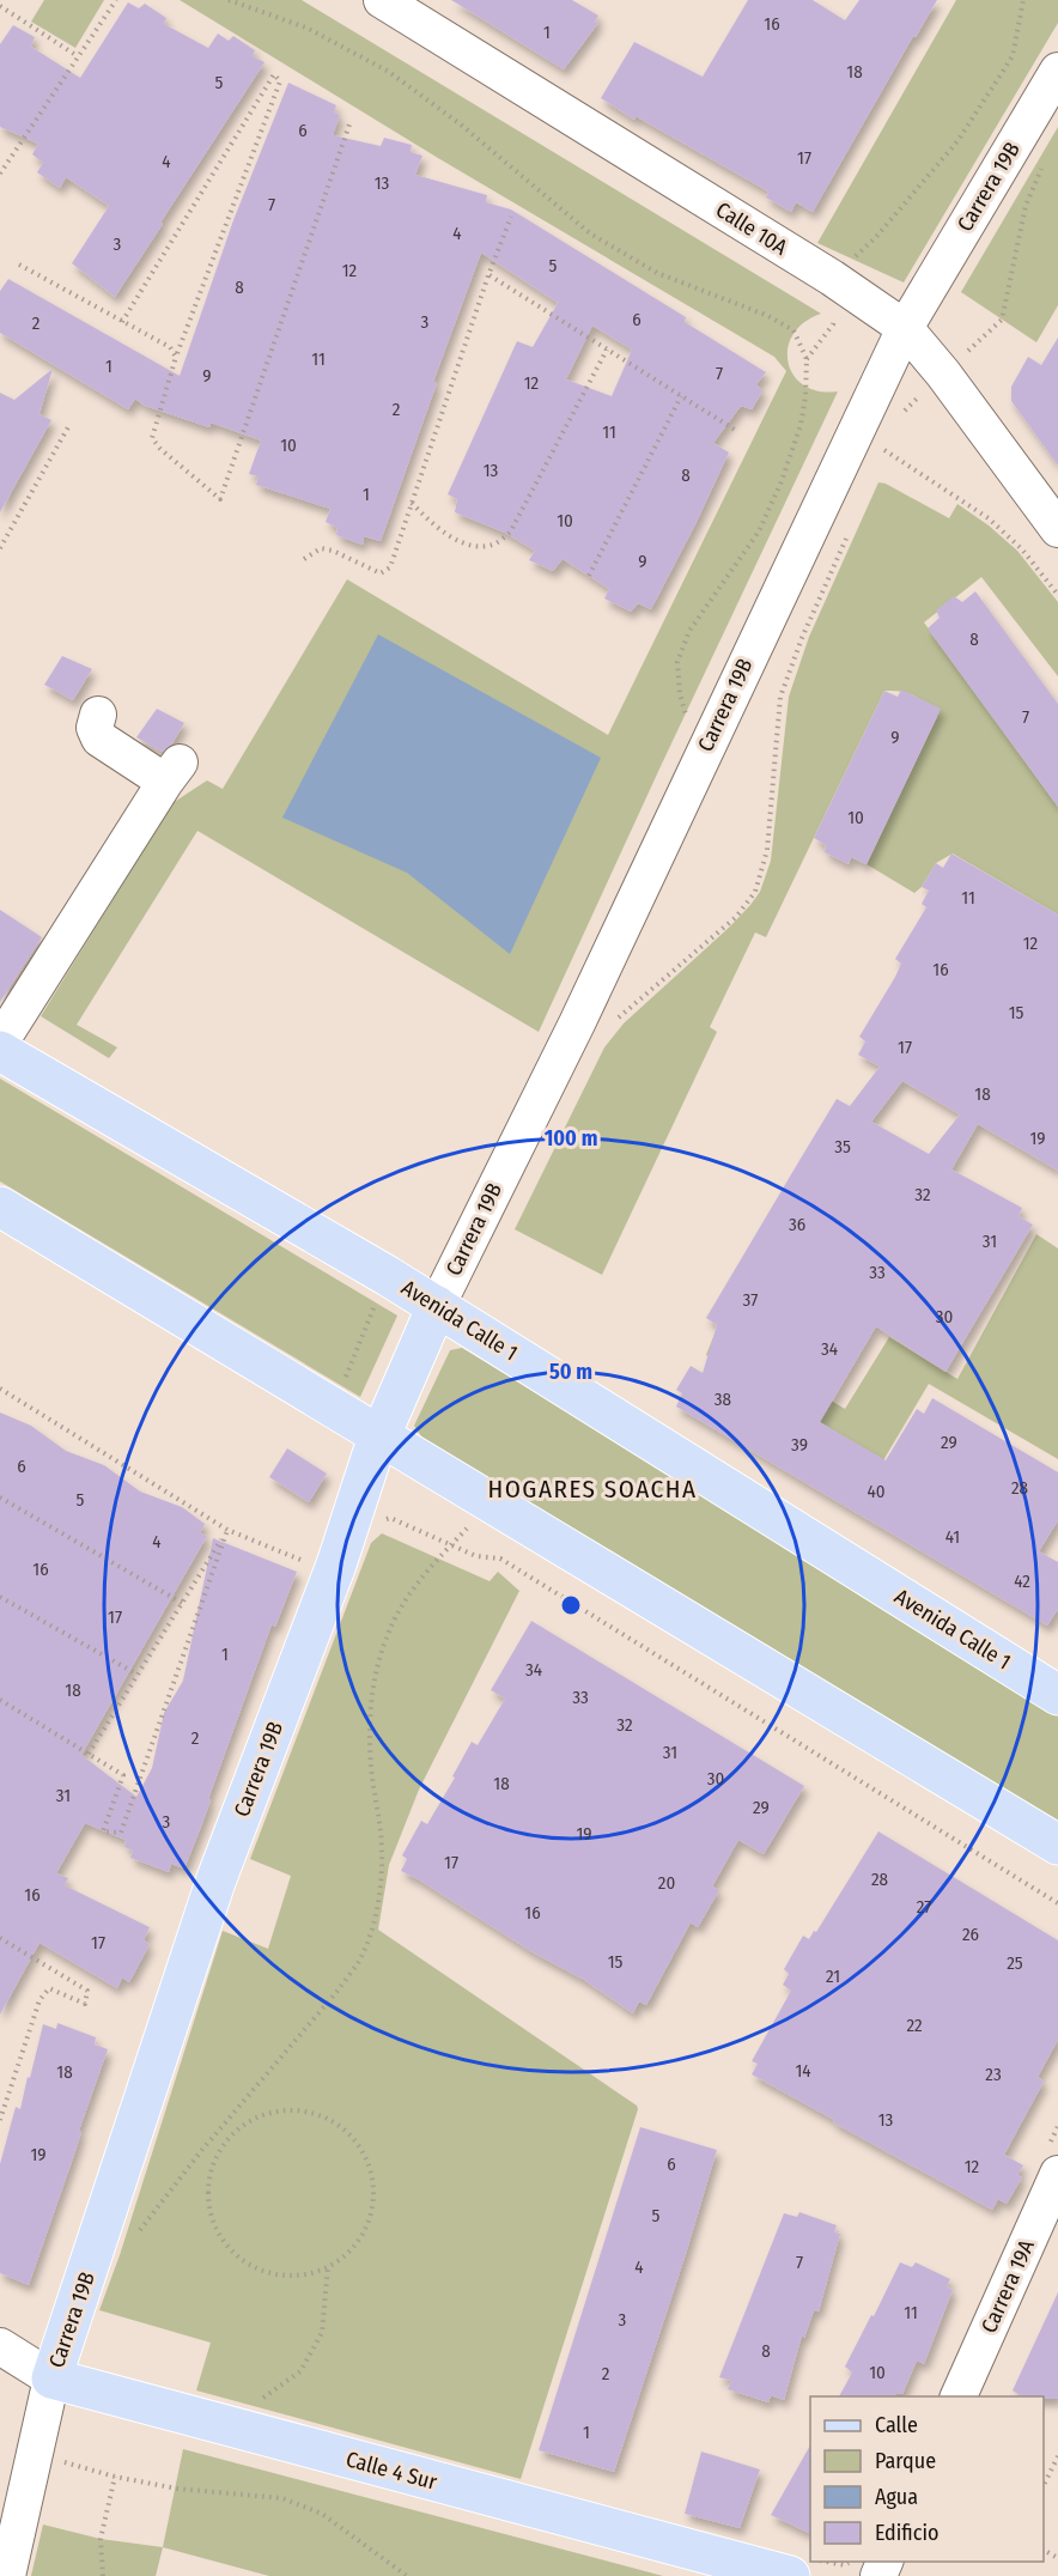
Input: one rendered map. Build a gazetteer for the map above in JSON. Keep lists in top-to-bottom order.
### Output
{
  "streets": {
    "main road": ["Carrera 19B", "Avenida Calle 1", "Calle 4 Sur"],
    "street": ["Calle 10A", "Carrera 19A"]
  },
  "crossings": [
    ["Carrera 19B", "Calle 10A"],
    ["Carrera 19B", "Avenida Calle 1"],
    ["Carrera 19B", "Calle 4 Sur"]
  ],
  "districts": ["HOGARES SOACHA"],
  "house_numbers": [
    "16",
    "1",
    "18",
    "5",
    "6",
    "17",
    "4",
    "13",
    "7",
    "4",
    "3",
    "5",
    "12",
    "8",
    "6",
    "3",
    "2",
    "11",
    "1",
    "7",
    "9",
    "12",
    "2",
    "11",
    "10",
    "13",
    "8",
    "1",
    "10",
    "9",
    "8",
    "7",
    "9",
    "10",
    "11",
    "12",
    "16",
    "15",
    "17",
    "18",
    "19",
    "35",
    "32",
    "36",
    "31",
    "33",
    "37",
    "30",
    "34",
    "38",
    "29",
    "39",
    "6",
    "28",
    "40",
    "5",
    "41",
    "4",
    "16",
    "42",
    "17",
    "1",
    "34",
    "18",
    "33",
    "32",
    "2",
    "31",
    "30",
    "18",
    "31",
    "29",
    "3",
    "19",
    "17",
    "28",
    "20",
    "16",
    "27",
    "16",
    "26",
    "17",
    "15",
    "25",
    "21",
    "22",
    "14",
    "18",
    "23",
    "13",
    "19",
    "6",
    "12",
    "5",
    "7",
    "4",
    "11",
    "3",
    "8",
    "10",
    "2",
    "1"
  ],
  "legend": [
    "Calle",
    "Parque",
    "Agua",
    "Edificio"
  ],
  "rings": ["100 m", "50 m"]
}
